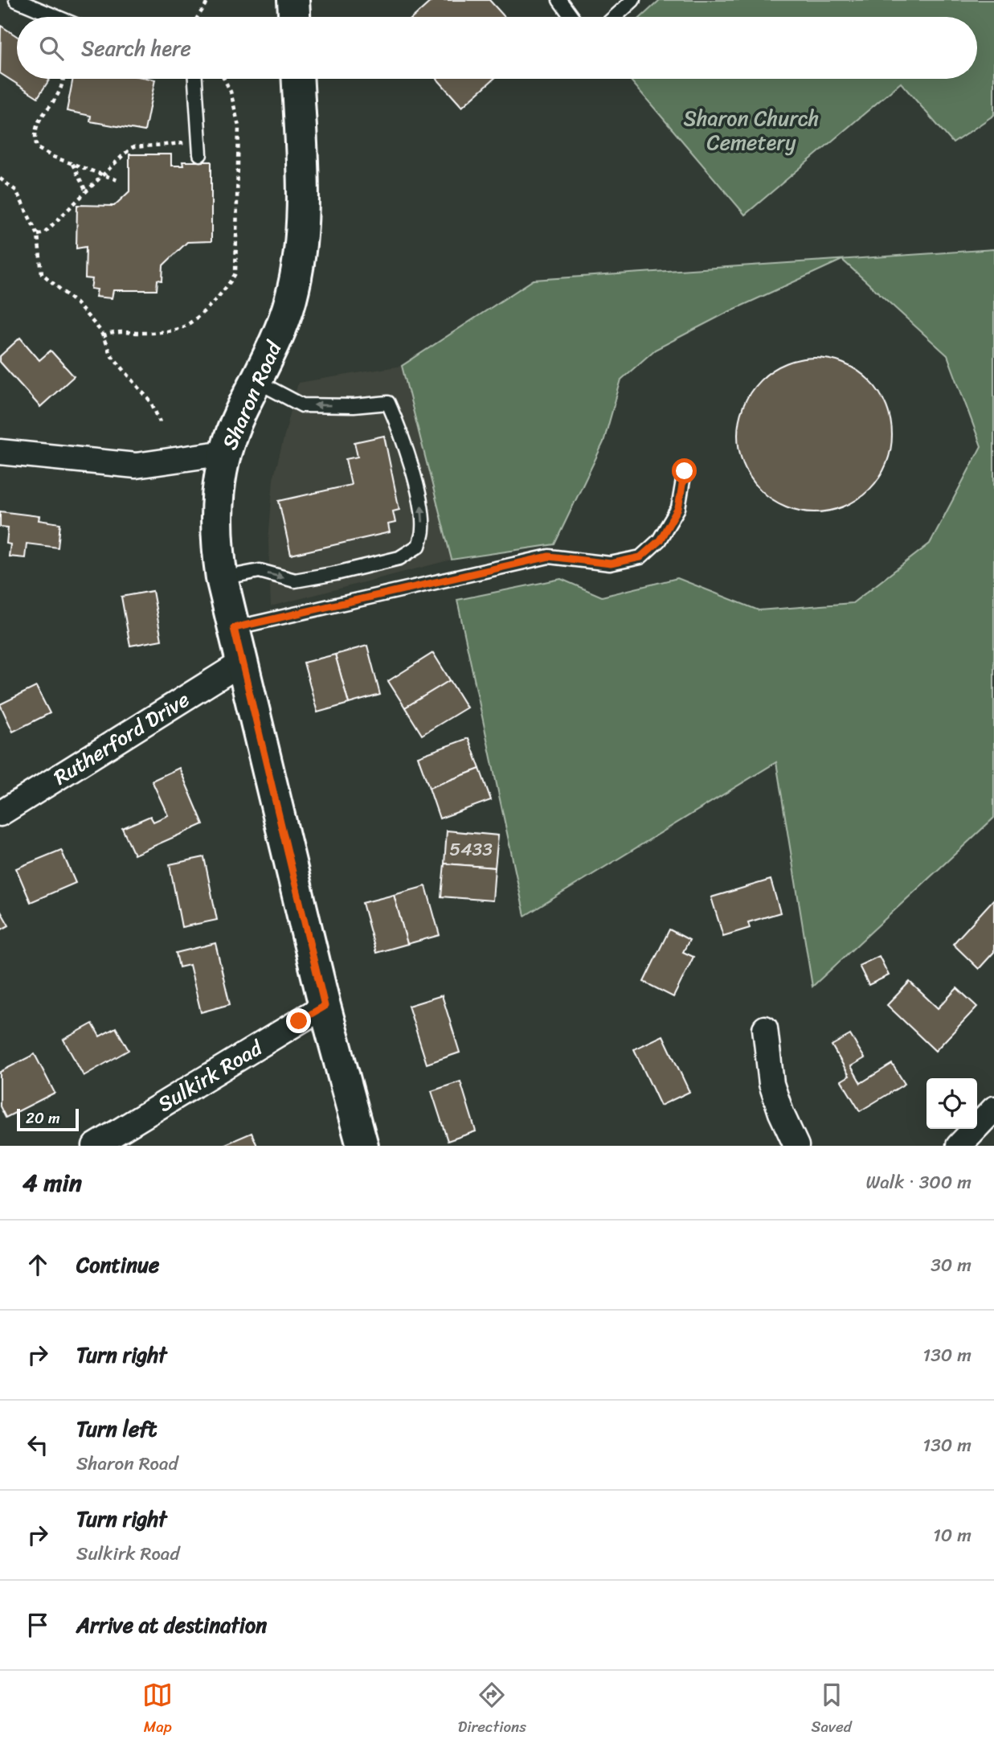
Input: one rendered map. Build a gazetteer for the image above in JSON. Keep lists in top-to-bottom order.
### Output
{
  "streets": {
    "main road": ["Sharon Road"],
    "street": ["Rutherford Drive", "Sulkirk Road"]
  },
  "crossings": [
    ["Sharon Road", "Rutherford Drive"],
    ["Sharon Road", "Sulkirk Road"]
  ],
  "parks": ["Sharon Church Cemetery"],
  "house_numbers": ["5433"],
  "scale_bar": "20 m",
  "page": {
    "search": "Search here",
    "scale": "20 m",
    "heading": ["4 min", "Walk · 300 m"],
    "list": [
      ["Continue", "30 m"],
      ["Turn right", "130 m"],
      ["Turn left", "Sharon Road", "130 m"],
      ["Turn right", "Sulkirk Road", "10 m"],
      "Arrive at destination"
    ],
    "nav": ["Map", "Directions", "Saved"]
  }
}
